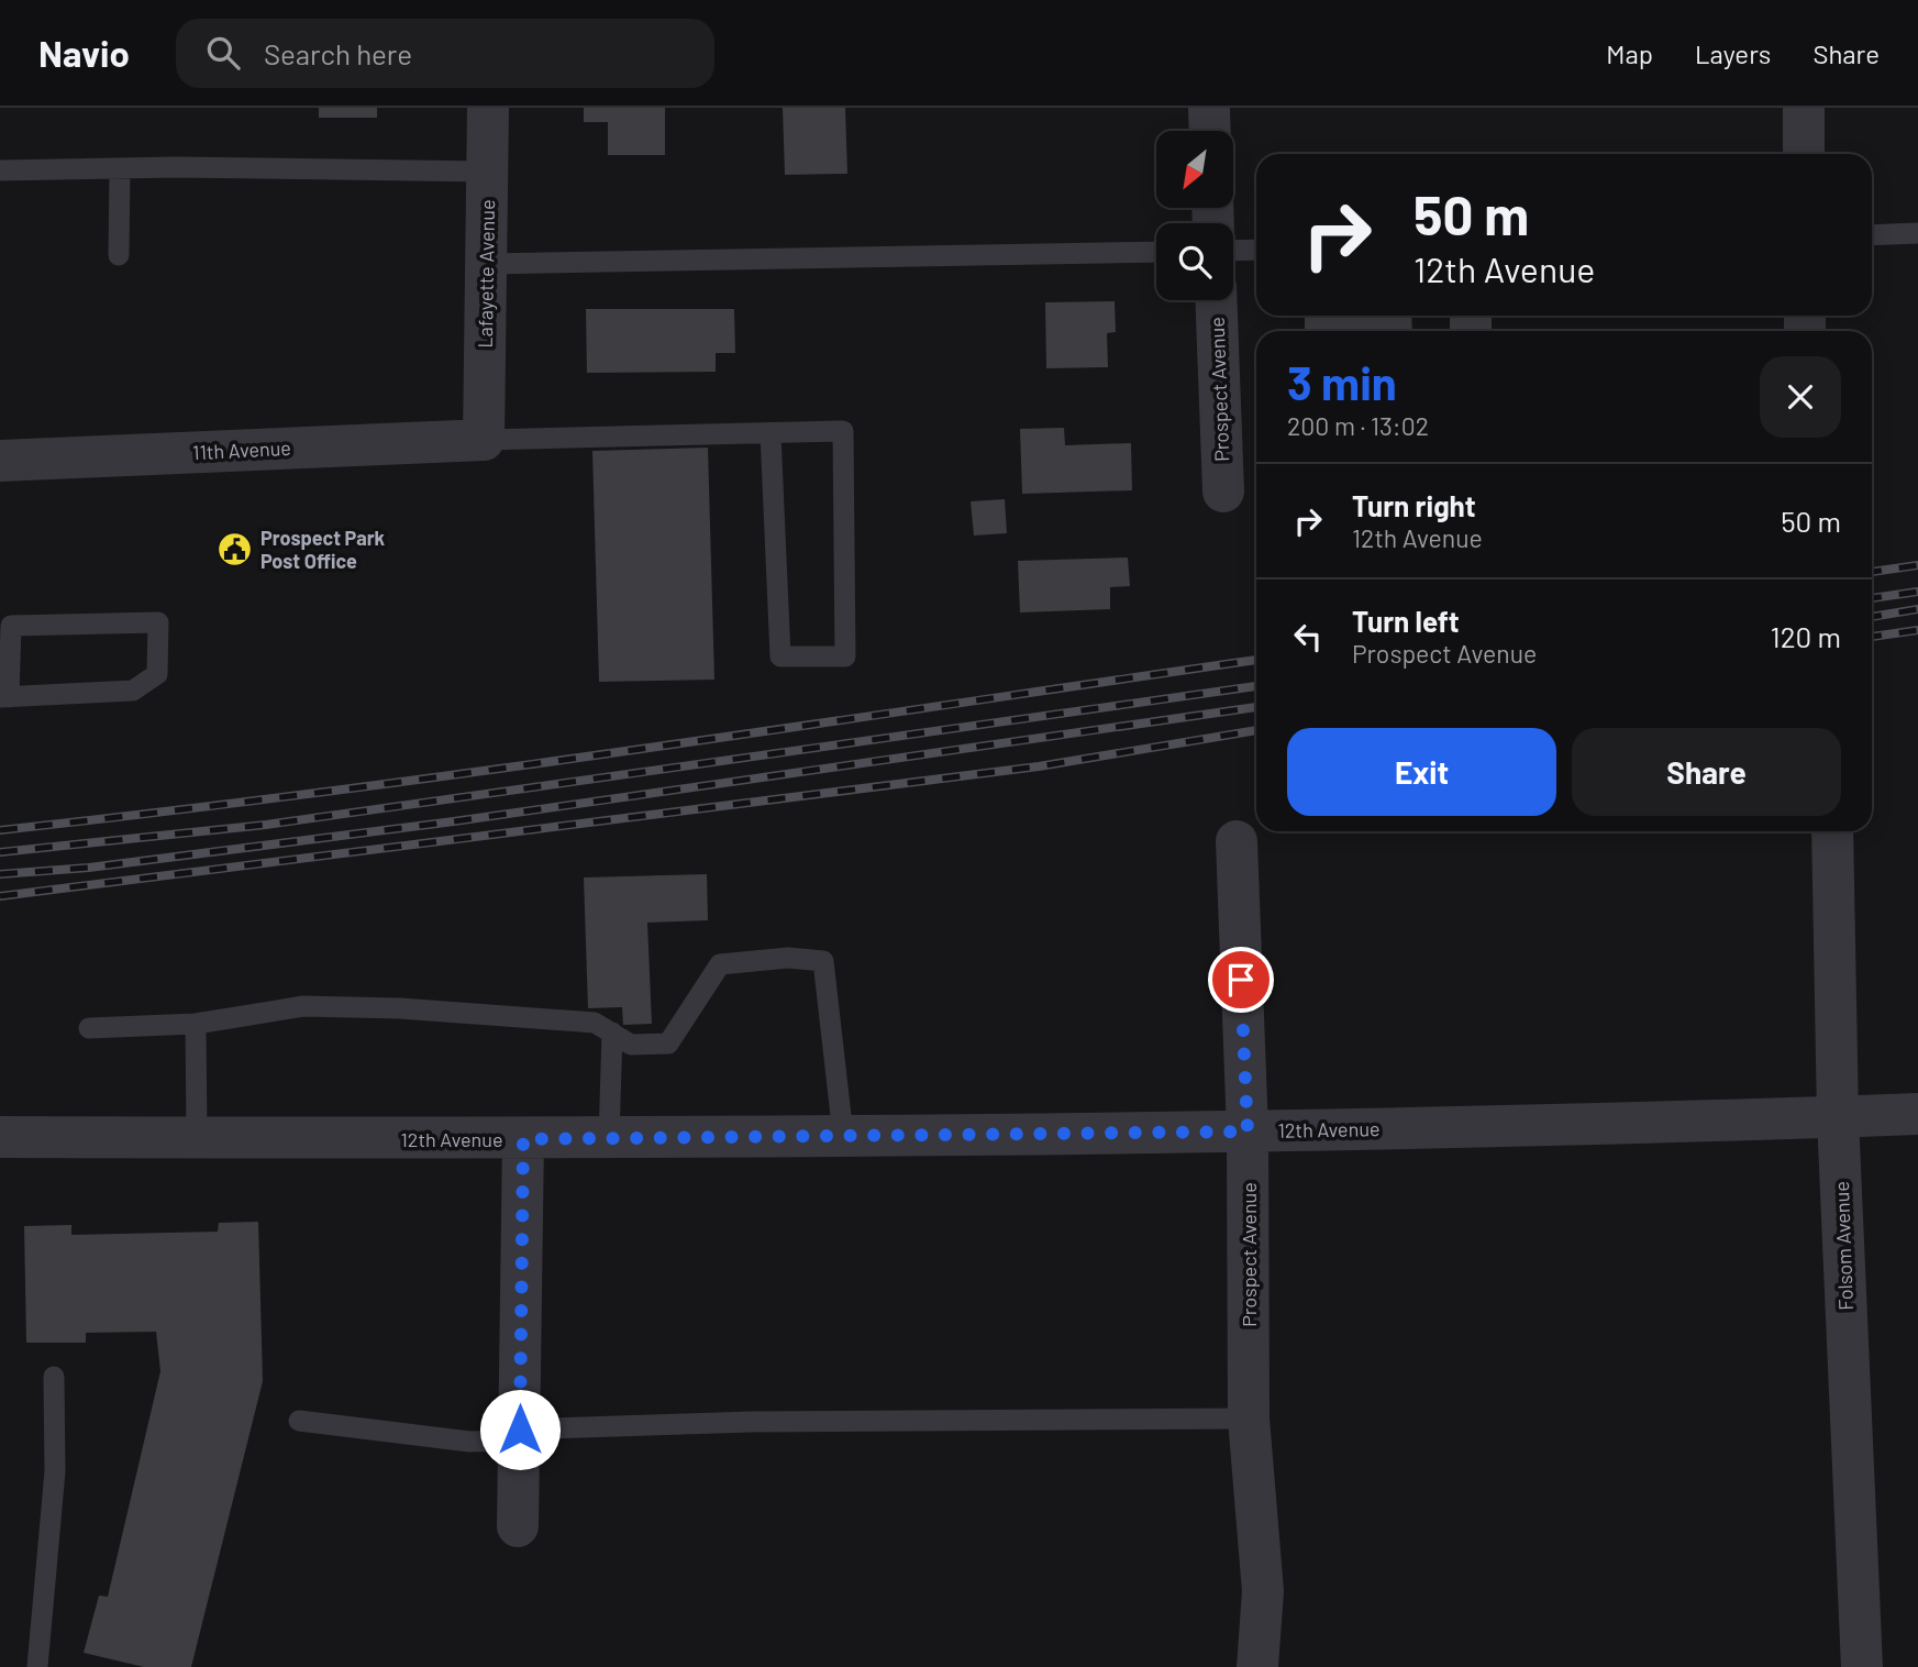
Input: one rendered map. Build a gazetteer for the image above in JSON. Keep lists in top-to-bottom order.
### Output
{
  "streets": {
    "street": [
      "Lafayette Avenue",
      "Prospect Avenue",
      "11th Avenue",
      "12th Avenue",
      "Folsom Avenue"
    ]
  },
  "crossings": [
    ["Lafayette Avenue", "11th Avenue"],
    ["Prospect Avenue", "12th Avenue"],
    ["12th Avenue", "Folsom Avenue"]
  ],
  "places": {
    "public building": ["Prospect Park Post Office"]
  },
  "north": "bottom left",
  "page": {
    "header": "Navio",
    "search": "Search here",
    "nav": ["Map", "Layers", "Share"],
    "turn": ["50 m", "12th Avenue"],
    "heading": ["3 min", "200 m · 13:02"],
    "list": [
      {
        "name": "Turn right",
        "note": "12th Avenue",
        "value": "50 m"
      },
      {
        "name": "Turn left",
        "note": "Prospect Avenue",
        "value": "120 m"
      }
    ],
    "buttons": ["Exit", "Share"]
  }
}
